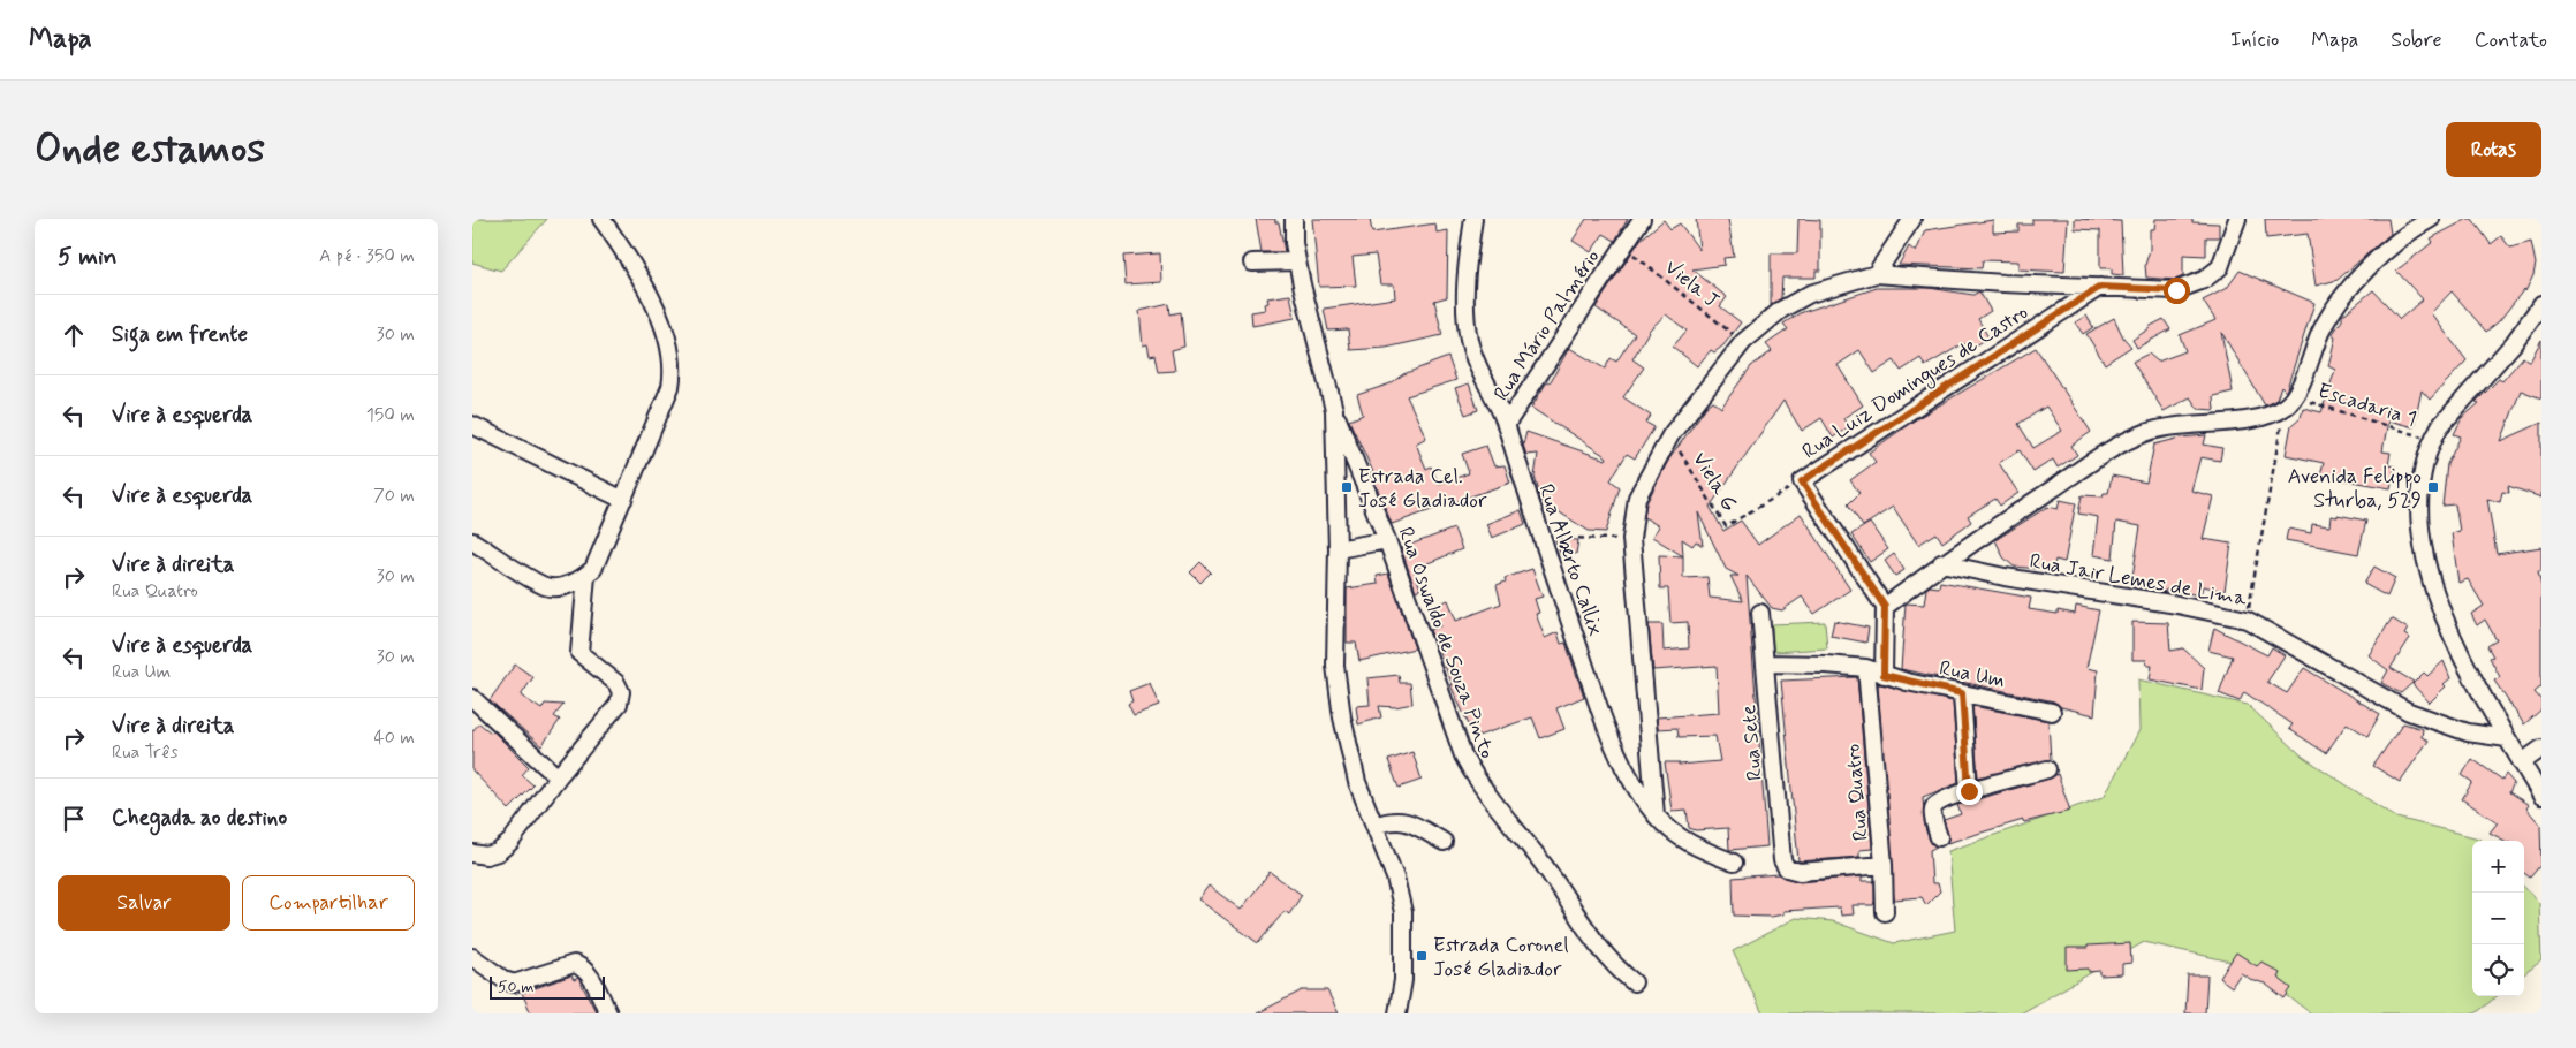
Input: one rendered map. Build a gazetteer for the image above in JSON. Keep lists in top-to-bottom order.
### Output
{
  "streets": {
    "street": [
      "Rua Mário Palmério",
      "Rua Luiz Domingues de Castro",
      "Rua Alberto Callix",
      "Rua Jair Lemes de Lima",
      "Rua Oswaldo de Souza Pinto",
      "Rua Um",
      "Rua Sete",
      "Rua Quatro"
    ],
    "path": ["Viela J", "Escadaria 1", "Viela G"]
  },
  "crossings": [
    ["Viela J", "Rua Mário Palmério"],
    ["Rua Mário Palmério", "Rua Alberto Callix"],
    ["Rua Luiz Domingues de Castro", "Viela G"],
    ["Rua Um", "Rua Sete"],
    ["Rua Um", "Rua Quatro"],
    ["Rua Sete", "Rua Quatro"]
  ],
  "places": {
    "transit": ["Estrada Cel. José Gladiador", "Avenida Felippo Sturba, 529", "Estrada Coronel José Gladiador"]
  },
  "scale_bar": "50 m",
  "page": {
    "header": "Mapa",
    "nav": [
      "Início",
      "Mapa",
      "Sobre",
      "Contato"
    ],
    "buttons": [
      "Rotas",
      ["Salvar", "Compartilhar"]
    ],
    "title": "Onde estamos",
    "heading": ["5 min", "A pé · 350 m"],
    "list": [
      ["Siga em frente", "30 m"],
      ["Vire à esquerda", "150 m"],
      ["Vire à esquerda", "70 m"],
      ["Vire à direita", "Rua Quatro", "30 m"],
      ["Vire à esquerda", "Rua Um", "30 m"],
      ["Vire à direita", "Rua Três", "40 m"],
      "Chegada ao destino"
    ],
    "map_buttons": ["+", "−"],
    "scale": "50 m"
  }
}
